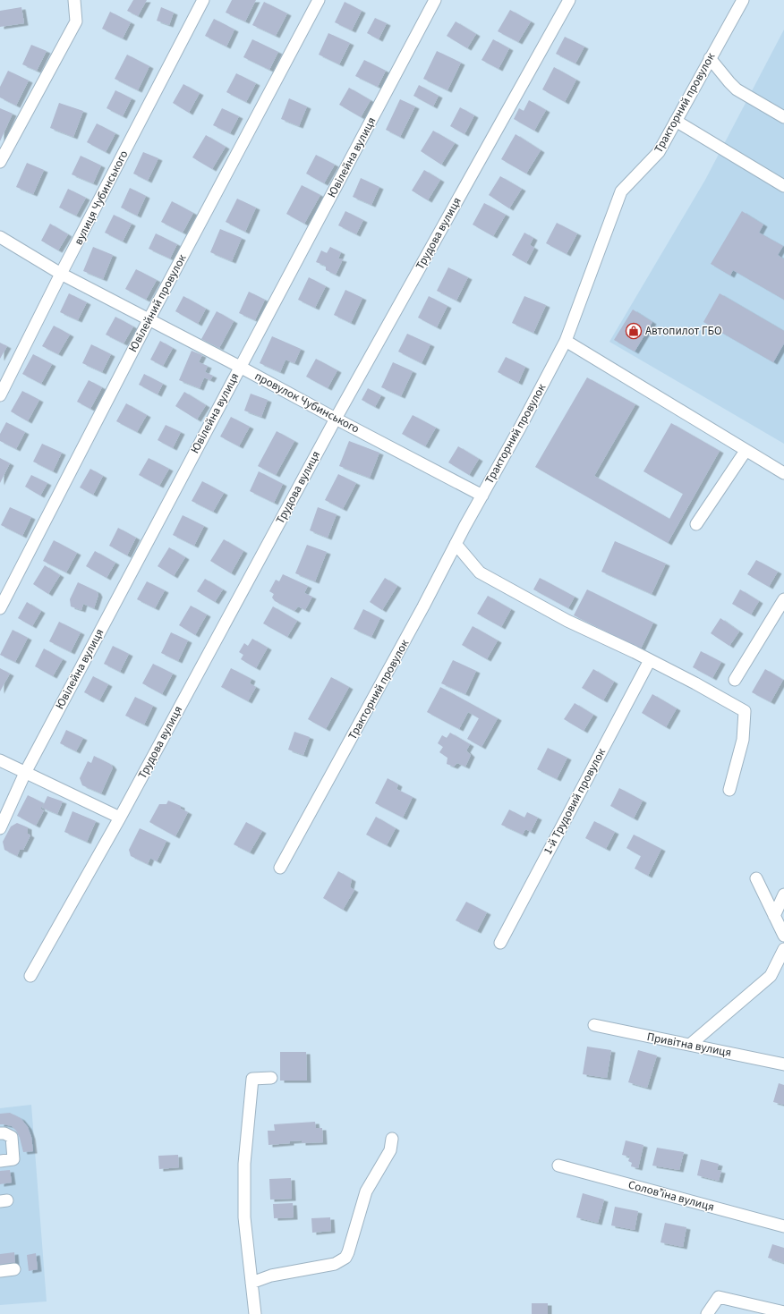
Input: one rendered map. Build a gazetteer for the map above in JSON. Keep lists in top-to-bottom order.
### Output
{
  "streets": {
    "street": [
      "Тракторний провулок",
      "Ювілейна вулиця",
      "вулиця Чубинського",
      "Трудова вулиця",
      "Ювілейний провулок",
      "провулок Чубинського",
      "1-й Трудовий провулок",
      "Привітна вулиця",
      "Соловʼїна вулиця"
    ]
  },
  "crossings": [
    ["Тракторний провулок", "провулок Чубинського"],
    ["Ювілейна вулиця", "провулок Чубинського"],
    ["вулиця Чубинського", "провулок Чубинського"],
    ["Трудова вулиця", "провулок Чубинського"],
    ["Ювілейний провулок", "провулок Чубинського"]
  ],
  "places": {
    "shop": ["Автопилот ГБО"]
  }
}
